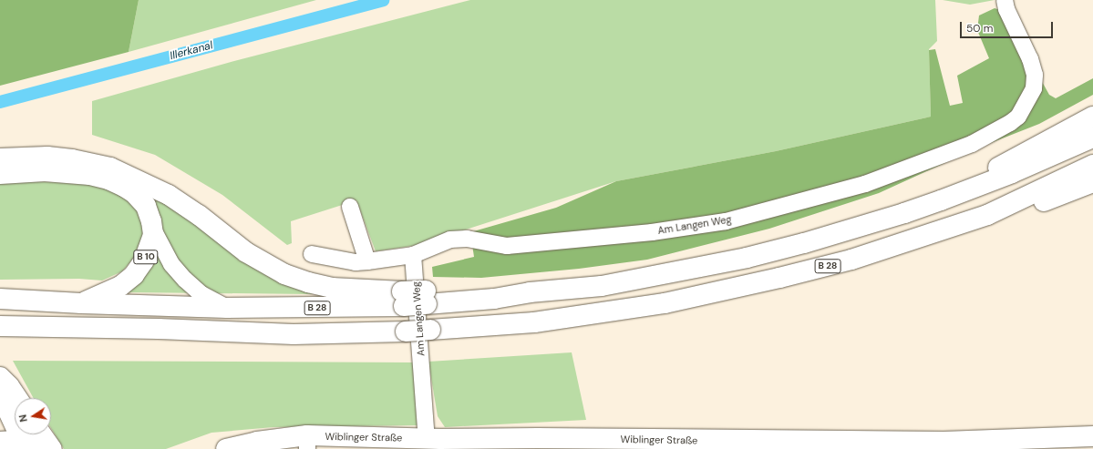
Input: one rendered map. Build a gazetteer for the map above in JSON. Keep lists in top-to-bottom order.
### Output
{
  "streets": {
    "main road": ["B 10", "B 28", "Wiblinger Straße"],
    "street": ["Am Langen Weg"]
  },
  "crossings": [
    ["Am Langen Weg", "Wiblinger Straße"],
    ["B 10", "B 28"]
  ],
  "water": ["Illerkanal"],
  "scale_bar": "50 m",
  "north": "left"
}
